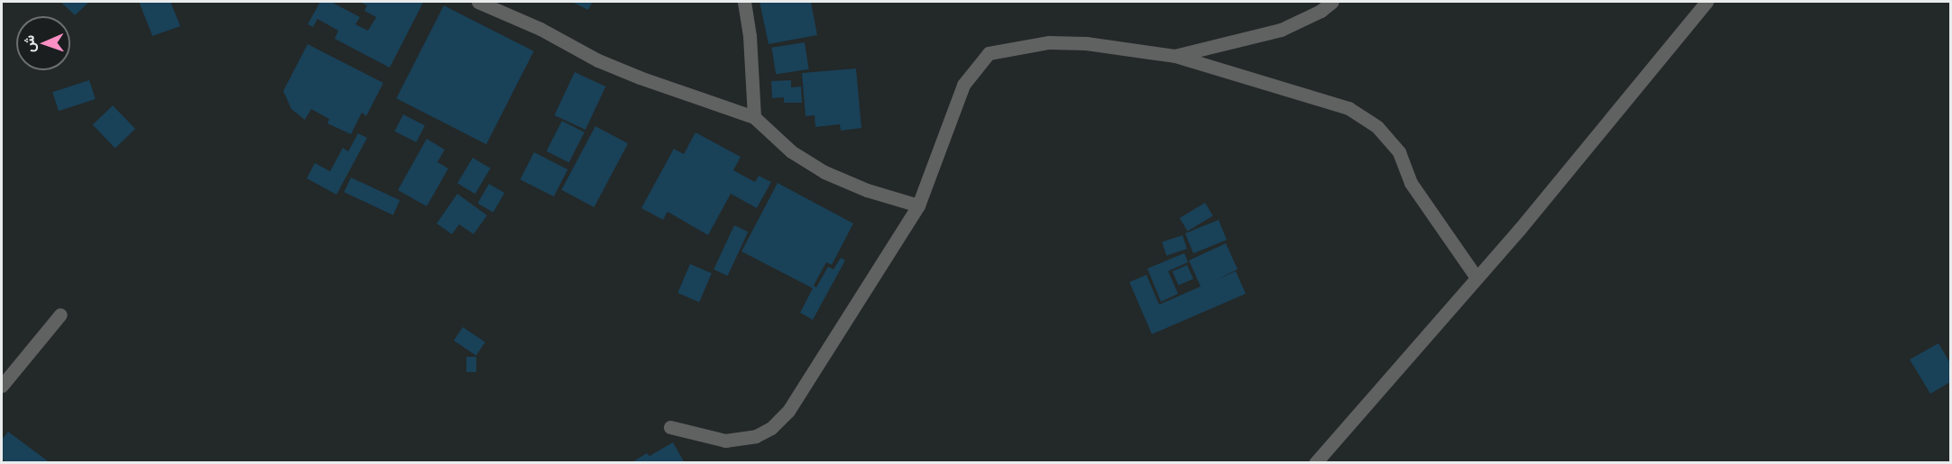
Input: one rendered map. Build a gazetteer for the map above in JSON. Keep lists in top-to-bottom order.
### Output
{
  "north": "left"
}
